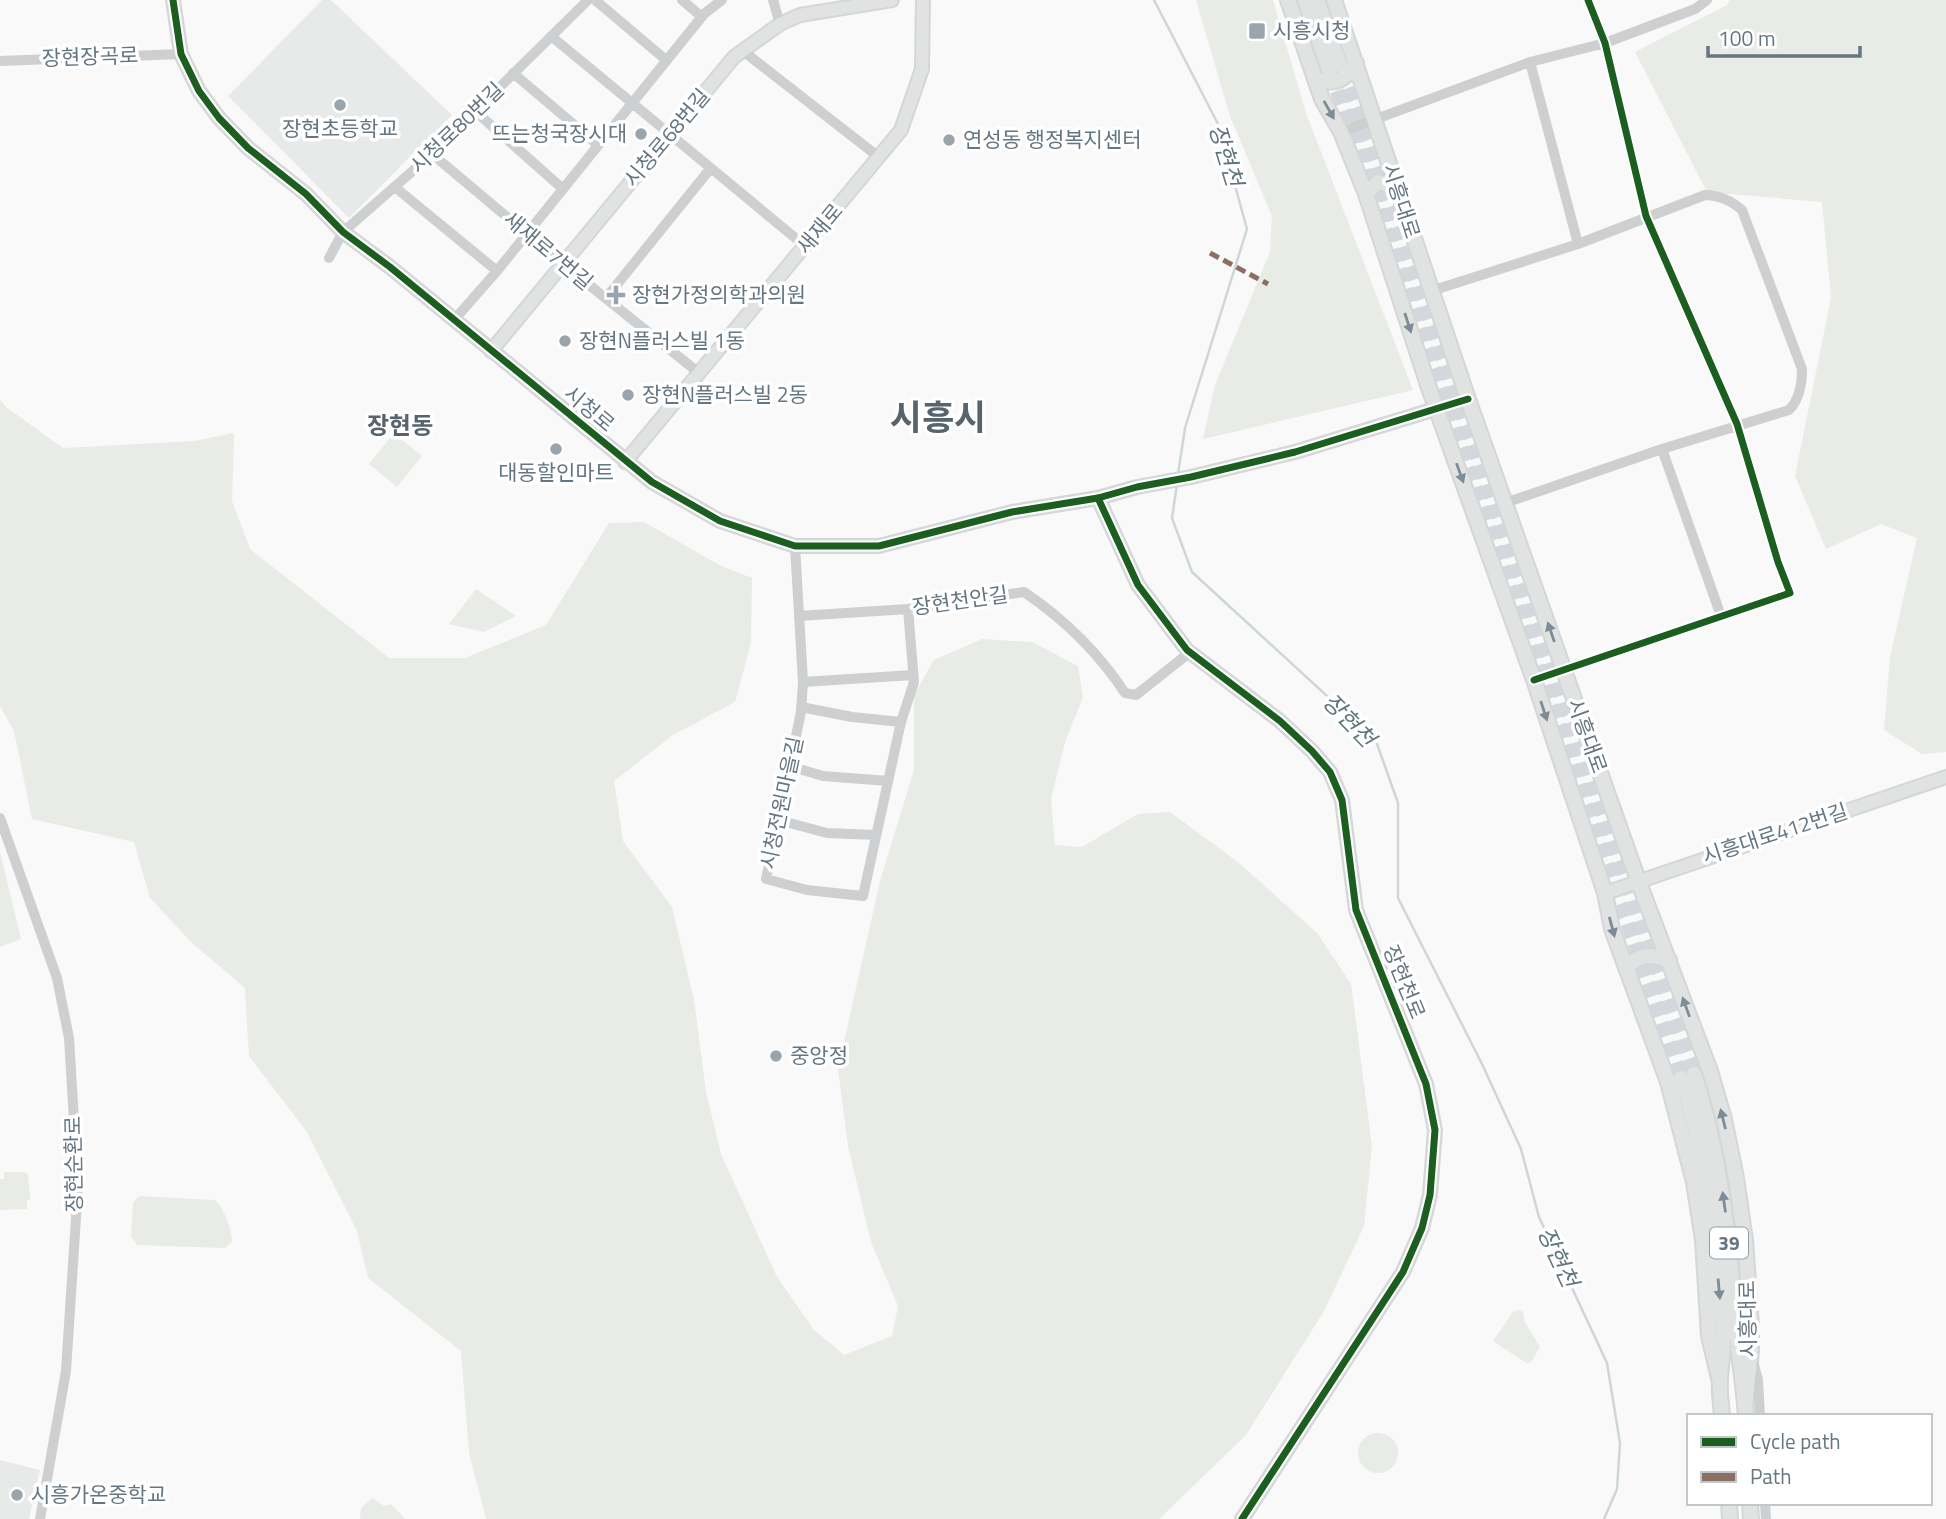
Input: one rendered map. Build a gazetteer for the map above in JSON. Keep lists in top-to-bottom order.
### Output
{
  "streets": {
    "main road": ["시흥대로", "39"],
    "street": [
      "장현장곡로",
      "시청로80번길",
      "시청로68번길",
      "새재로",
      "새재로7번길",
      "시청로",
      "장현천안길",
      "시청전원마을길",
      "시흥대로412번길",
      "장현천로",
      "장현순환로"
    ]
  },
  "crossings": [
    ["장현장곡로", "시청로"],
    ["시청로80번길", "새재로7번길"],
    ["시청로80번길", "시청로"],
    ["시청로68번길", "새재로7번길"],
    ["시청로68번길", "시청로"],
    ["시흥대로", "시청로"],
    ["시흥대로", "시흥대로412번길"],
    ["새재로", "새재로7번길"],
    ["새재로", "시청로"],
    ["시청로", "시청전원마을길"],
    ["시청로", "장현천로"],
    ["장현천안길", "시청전원마을길"],
    ["장현천안길", "장현천로"]
  ],
  "districts": ["시흥시", "장현동"],
  "water": ["장현천"],
  "places": {
    "transit": ["시흥시청"],
    "other": [
      "장현초등학교",
      "뜨는청국장시대",
      "연성동 행정복지센터",
      "장현N플러스빌 1동",
      "장현N플러스빌 2동",
      "대동할인마트",
      "중앙정",
      "시흥가온중학교"
    ],
    "health": ["장현가정의학과의원"]
  },
  "legend": ["Cycle path", "Path"],
  "scale_bar": "100 m"
}
